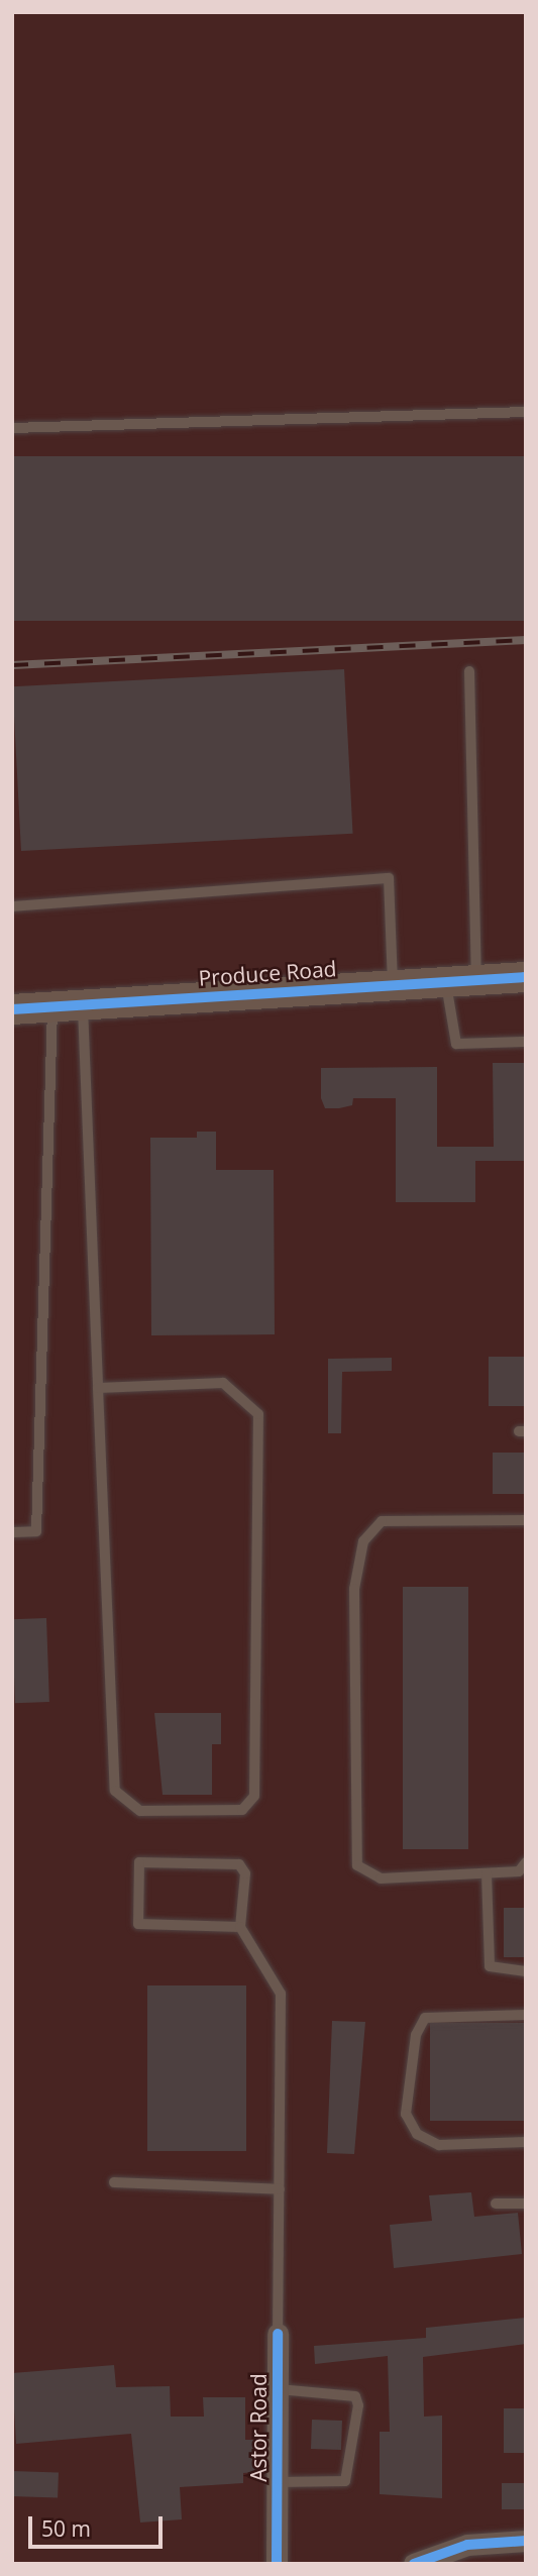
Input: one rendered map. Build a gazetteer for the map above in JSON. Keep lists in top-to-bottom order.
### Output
{
  "streets": {
    "street": ["Produce Road", "Astor Road"]
  },
  "scale_bar": "50 m"
}
